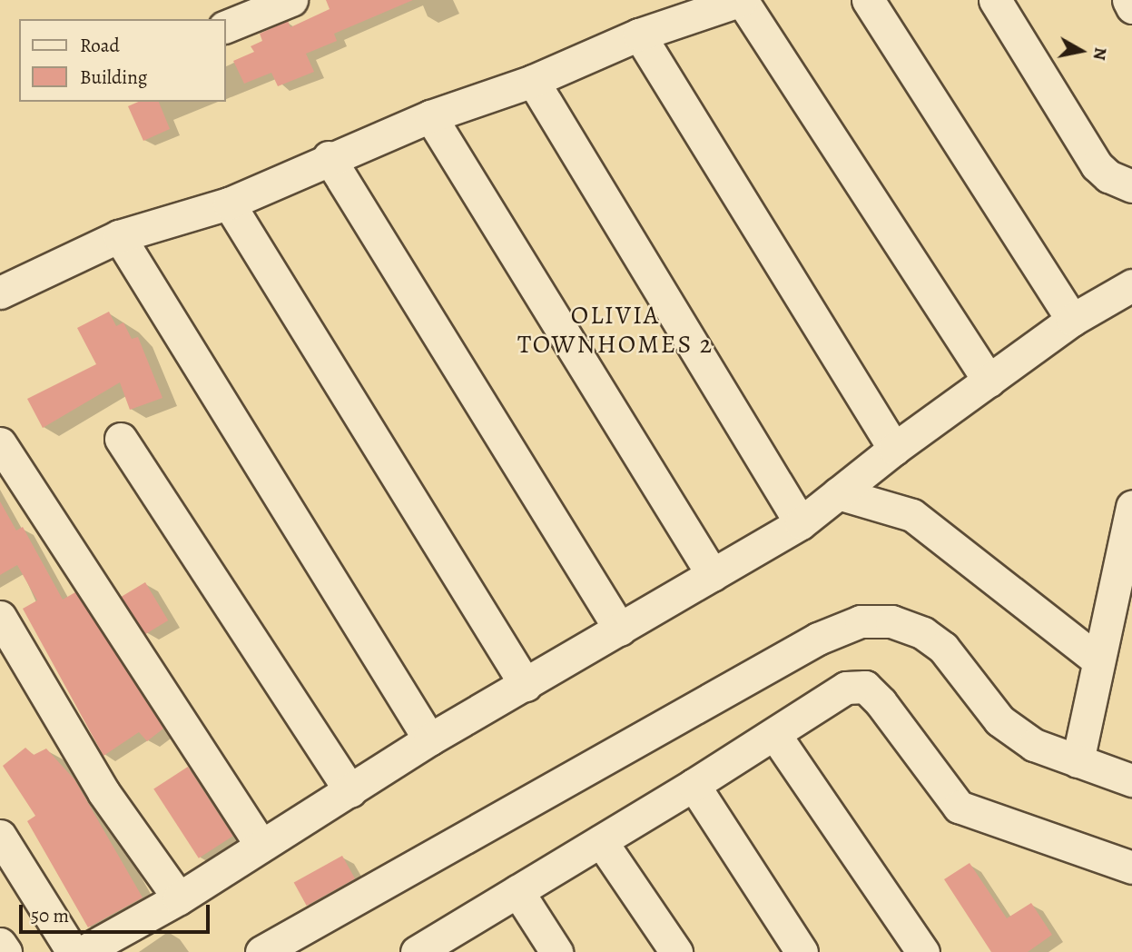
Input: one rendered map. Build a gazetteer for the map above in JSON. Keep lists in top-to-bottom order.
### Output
{
  "districts": ["OLIVIA TOWNHOMES 2"],
  "legend": ["Road", "Building"],
  "scale_bar": "50 m",
  "north": "right"
}
